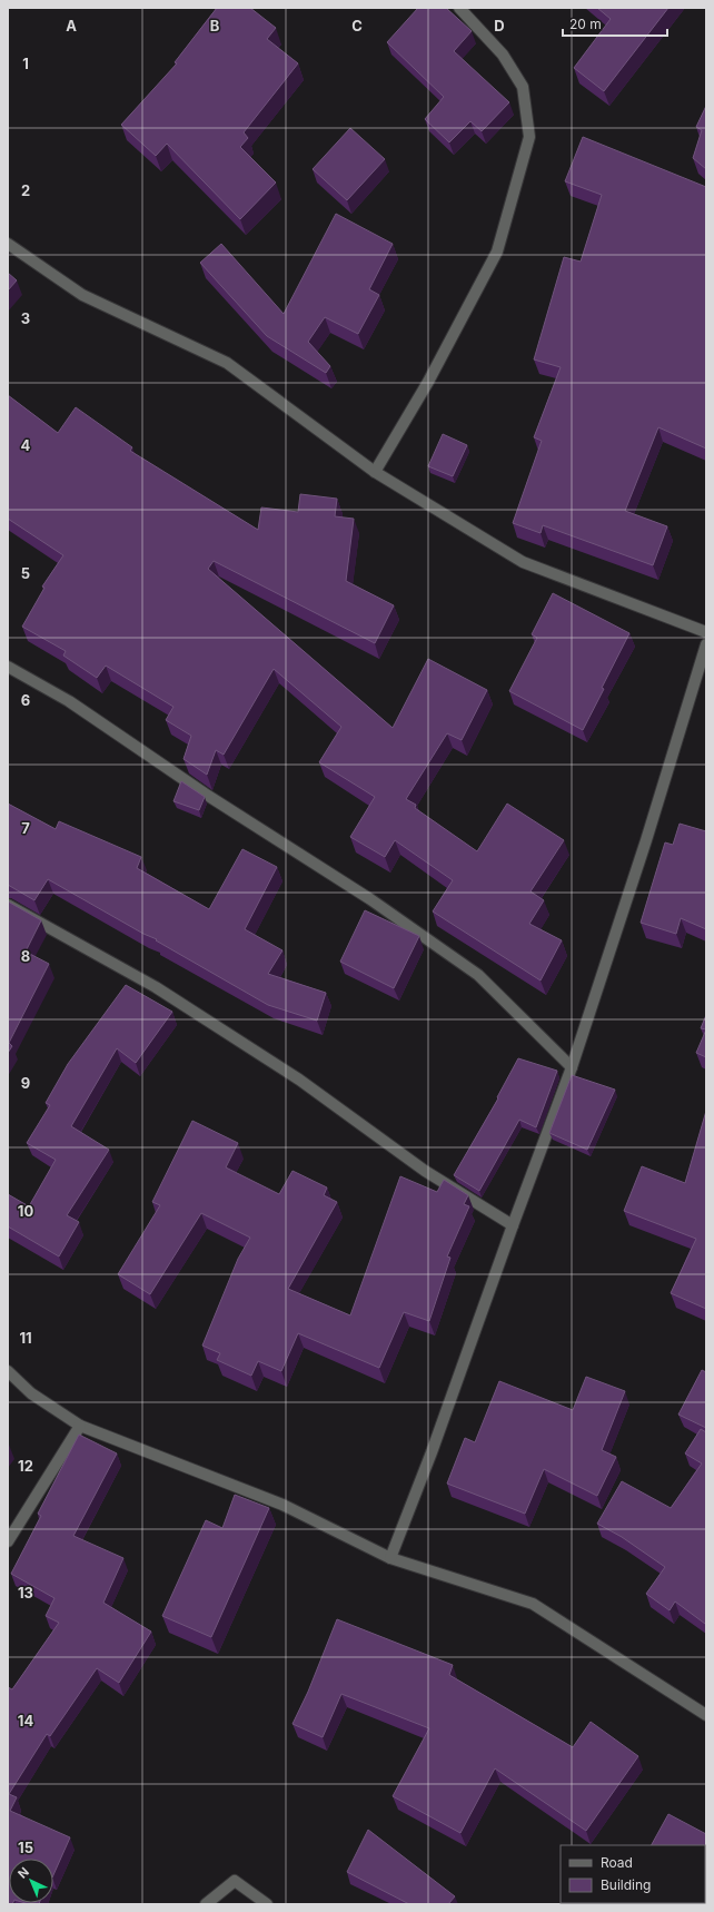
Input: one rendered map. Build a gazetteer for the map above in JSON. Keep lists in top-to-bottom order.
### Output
{
  "legend": ["Road", "Building"],
  "scale_bar": "20 m",
  "north": "top left",
  "grid": {
    "columns": [
      "A",
      "B",
      "C",
      "D"
    ],
    "rows": [
      "1",
      "2",
      "3",
      "4",
      "5",
      "6",
      "7",
      "8",
      "9",
      "10",
      "11",
      "12",
      "13",
      "14",
      "15"
    ]
  }
}
